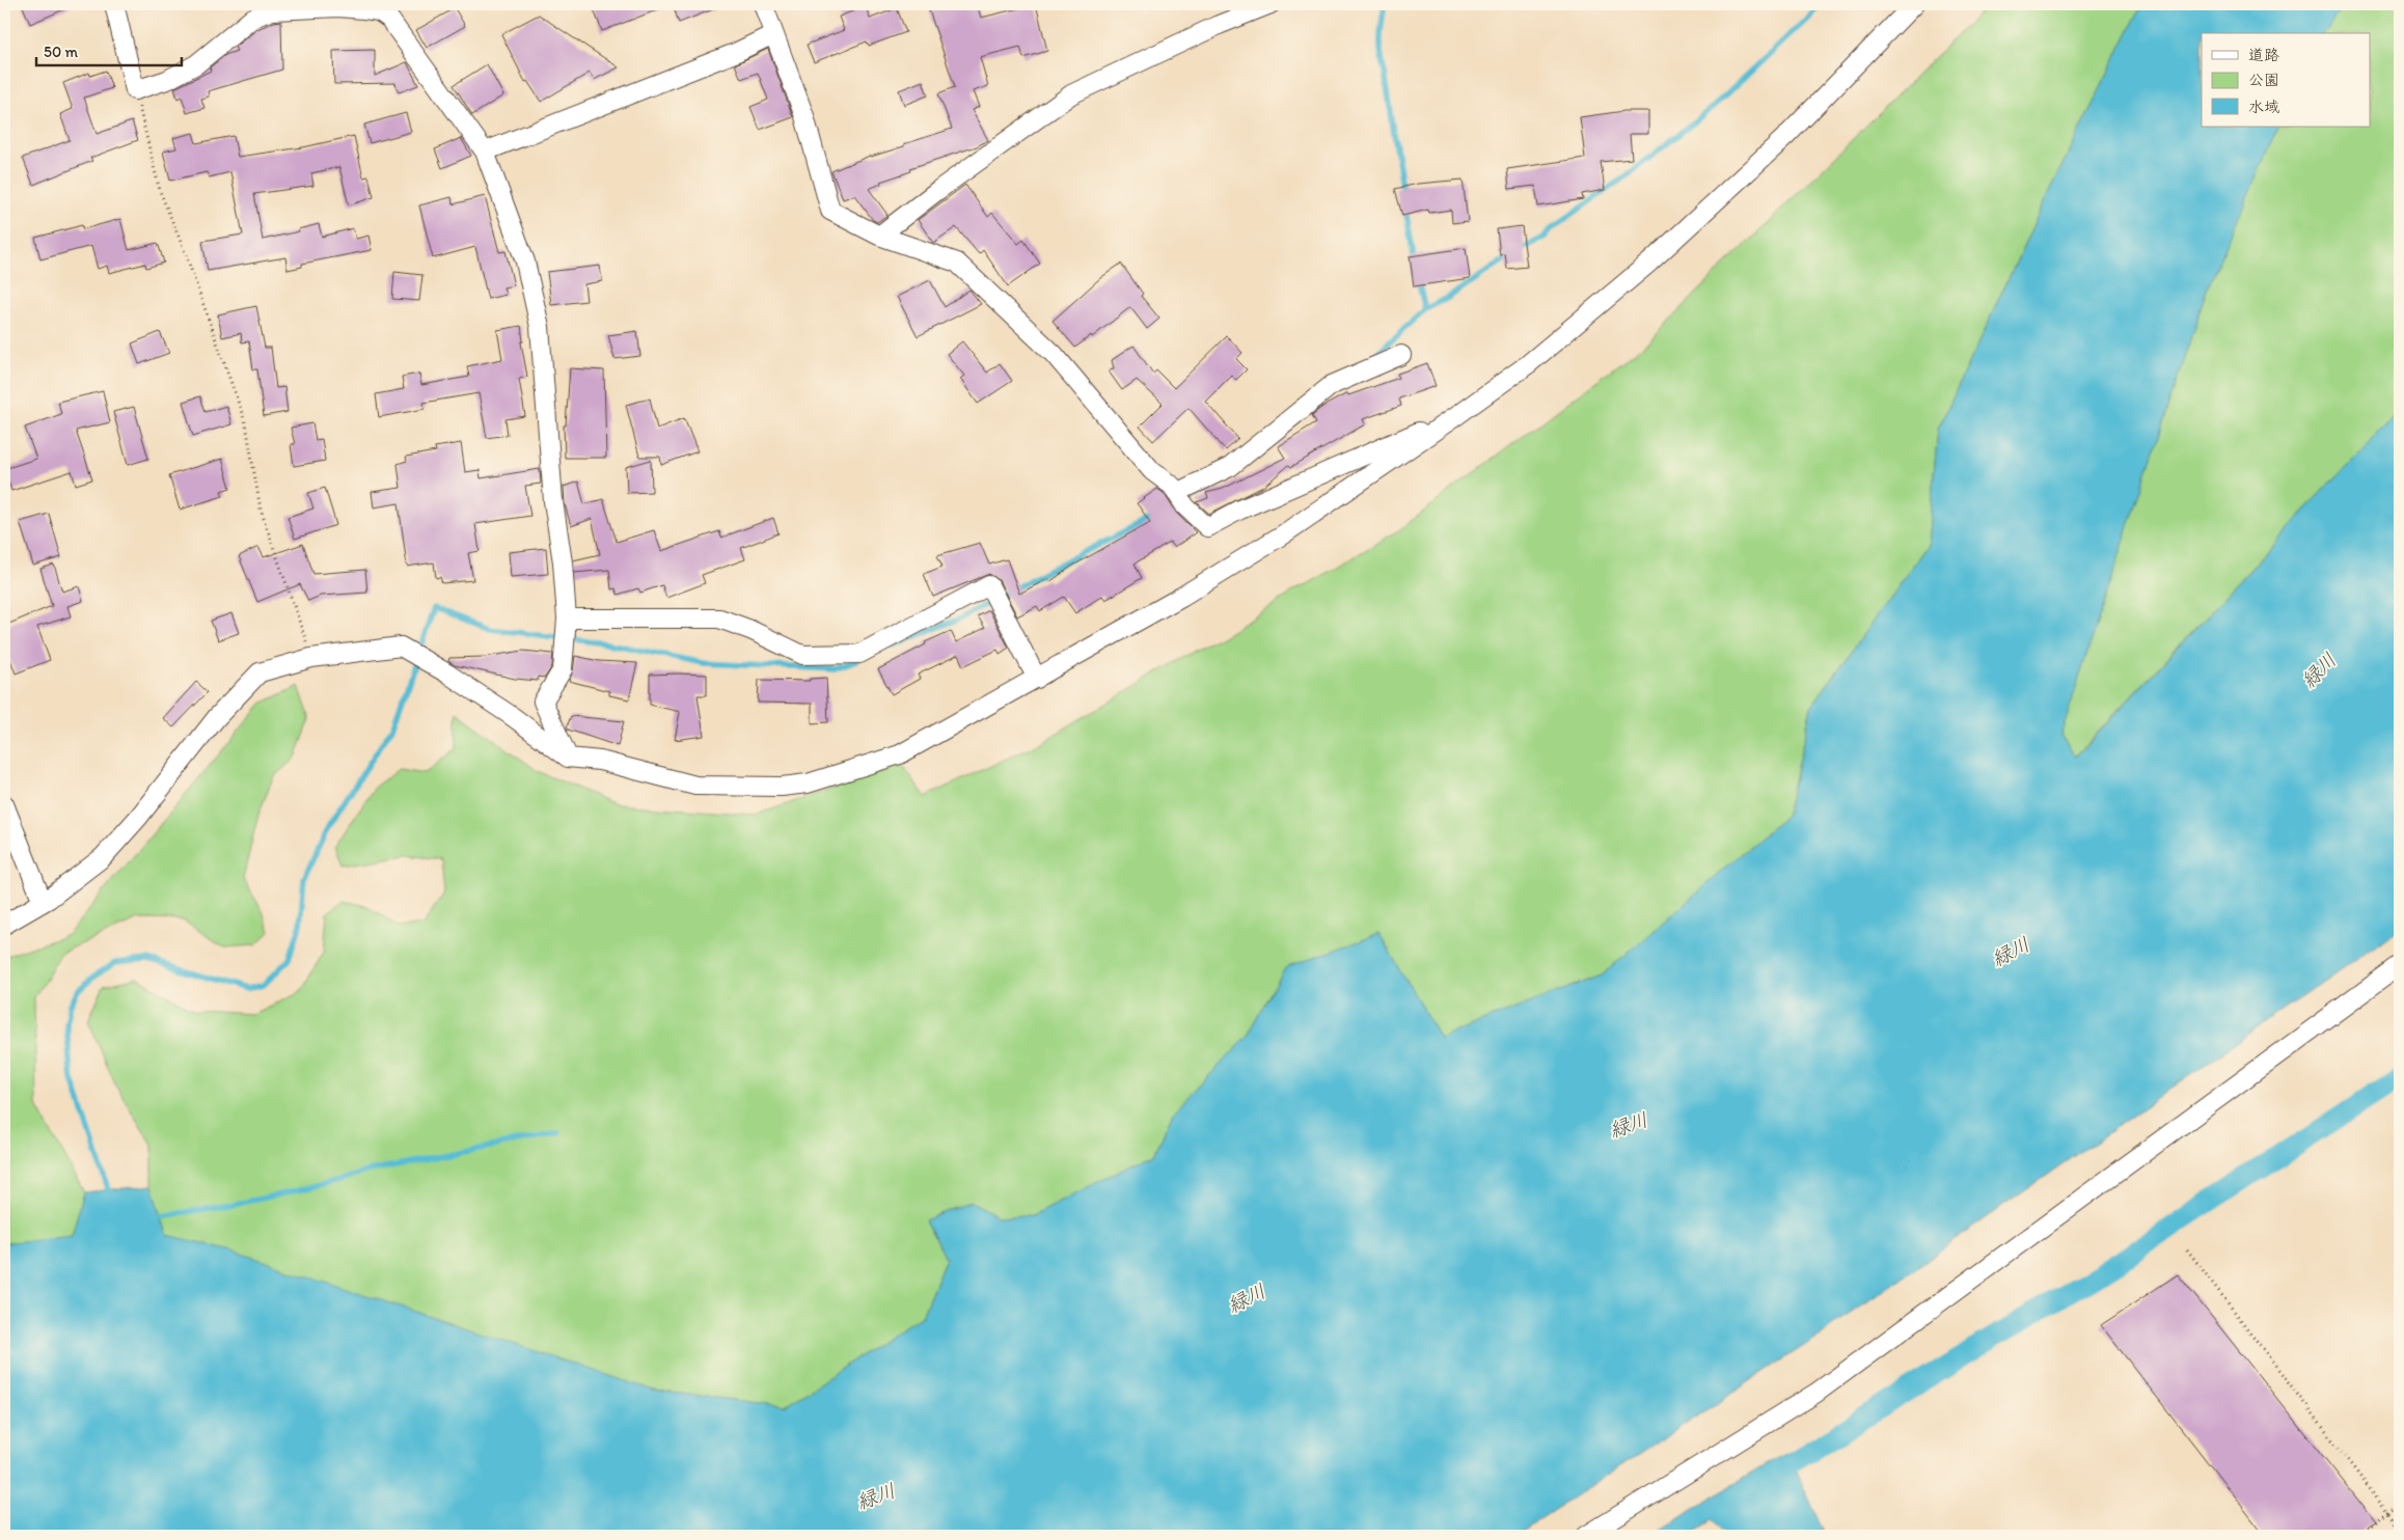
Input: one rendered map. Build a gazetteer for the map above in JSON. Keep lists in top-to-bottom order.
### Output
{
  "water": ["緑川"],
  "legend": ["道路", "公園", "水域"],
  "scale_bar": "50 m"
}
